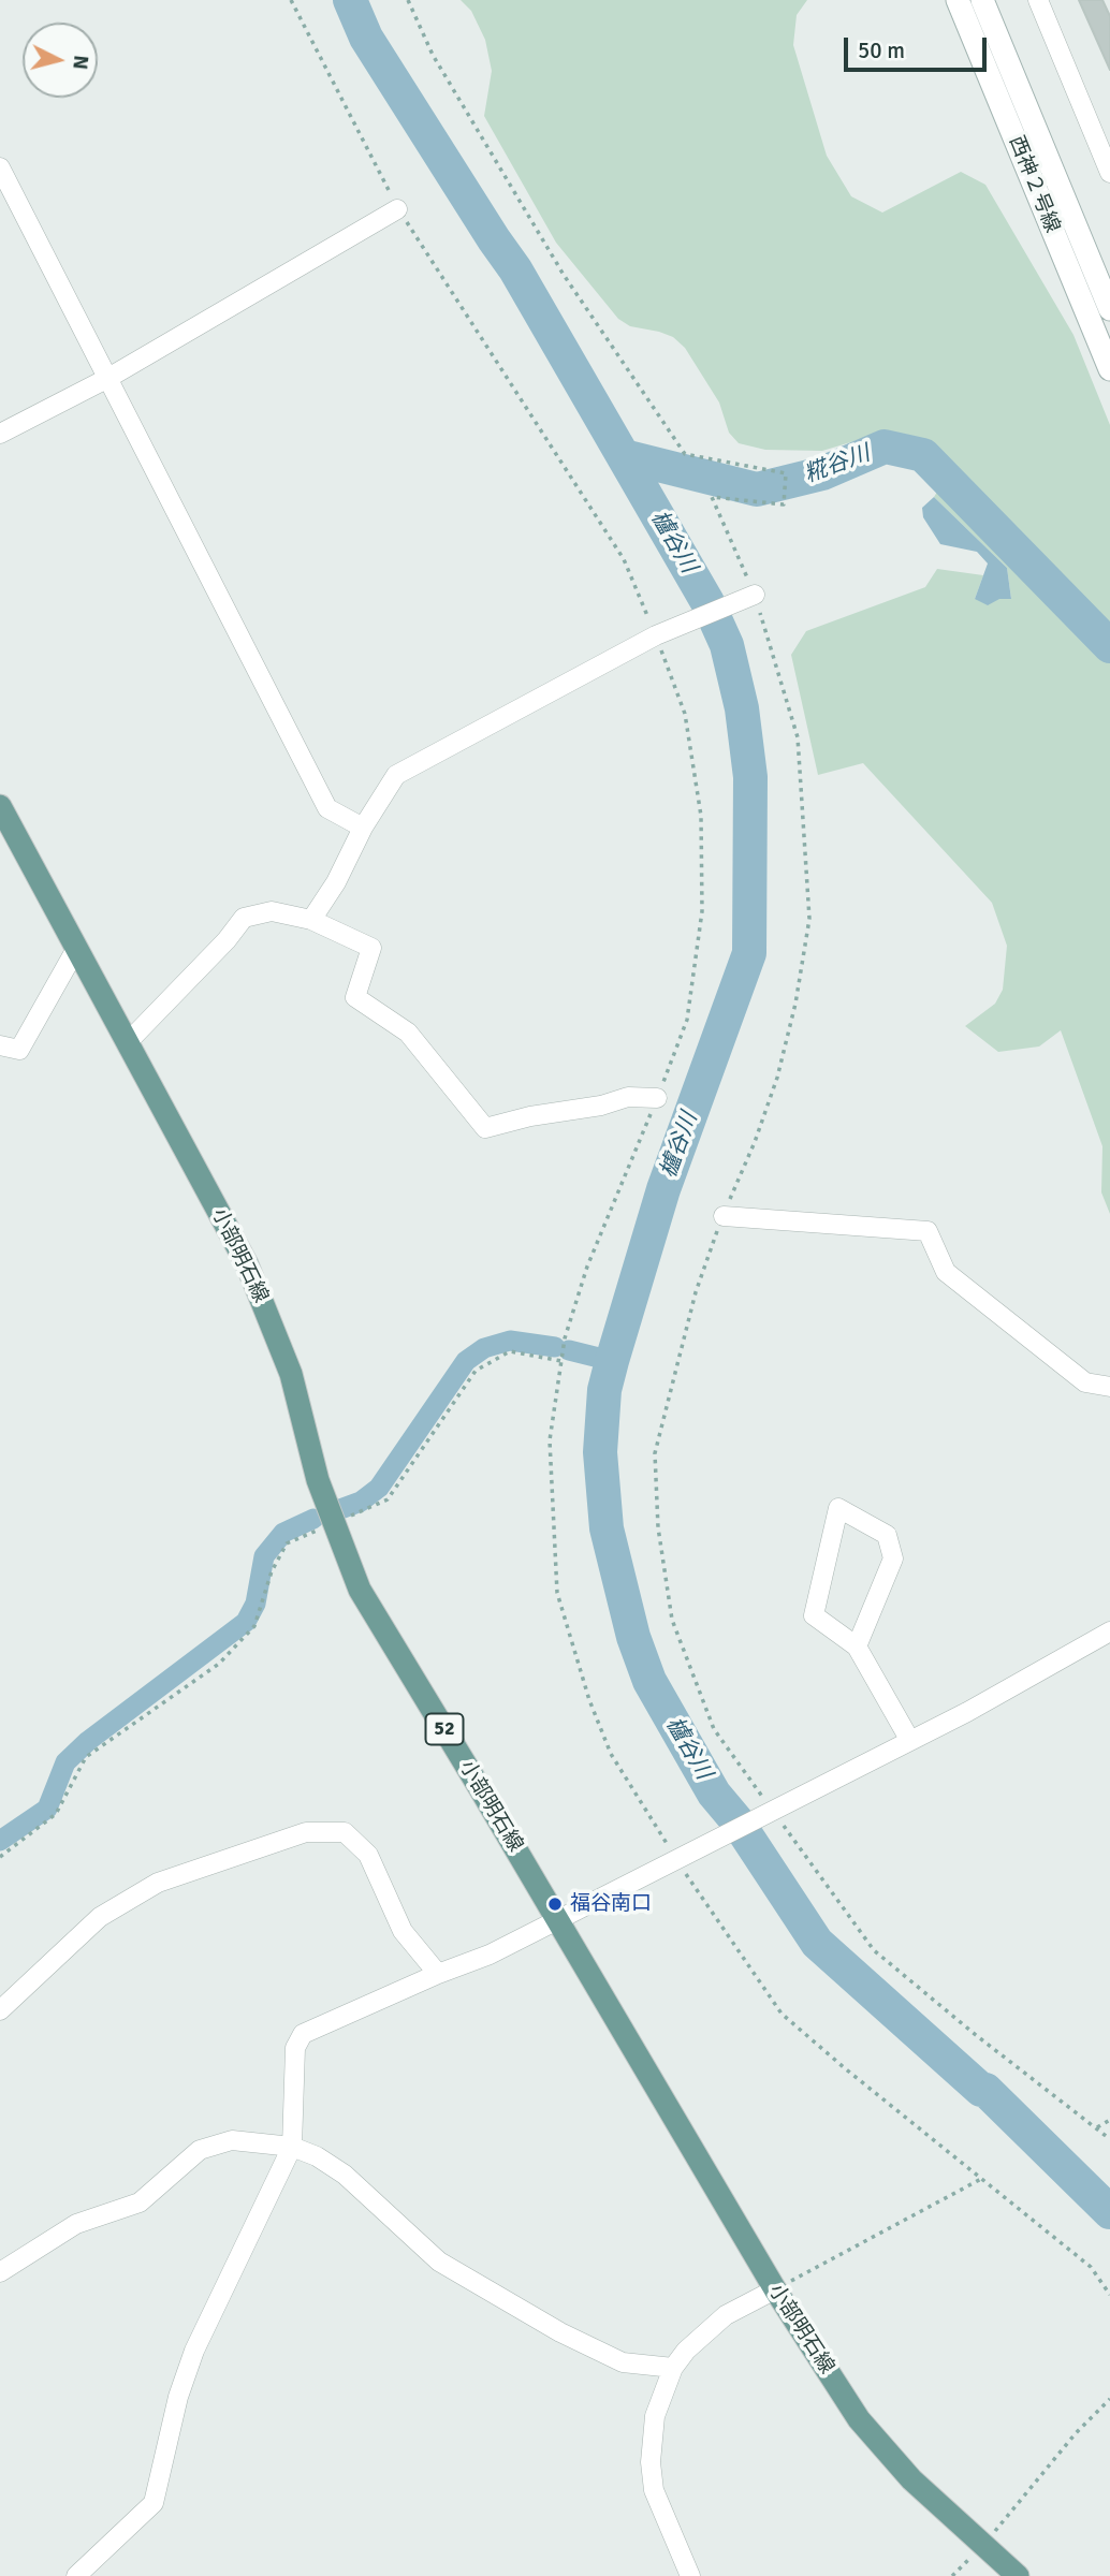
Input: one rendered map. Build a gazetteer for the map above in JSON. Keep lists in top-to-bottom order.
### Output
{
  "streets": {
    "main road": ["小部明石線", "52"],
    "street": ["西神２号線"]
  },
  "water": ["糀谷川", "櫨谷川"],
  "places": ["福谷南口"],
  "scale_bar": "50 m",
  "north": "right"
}
